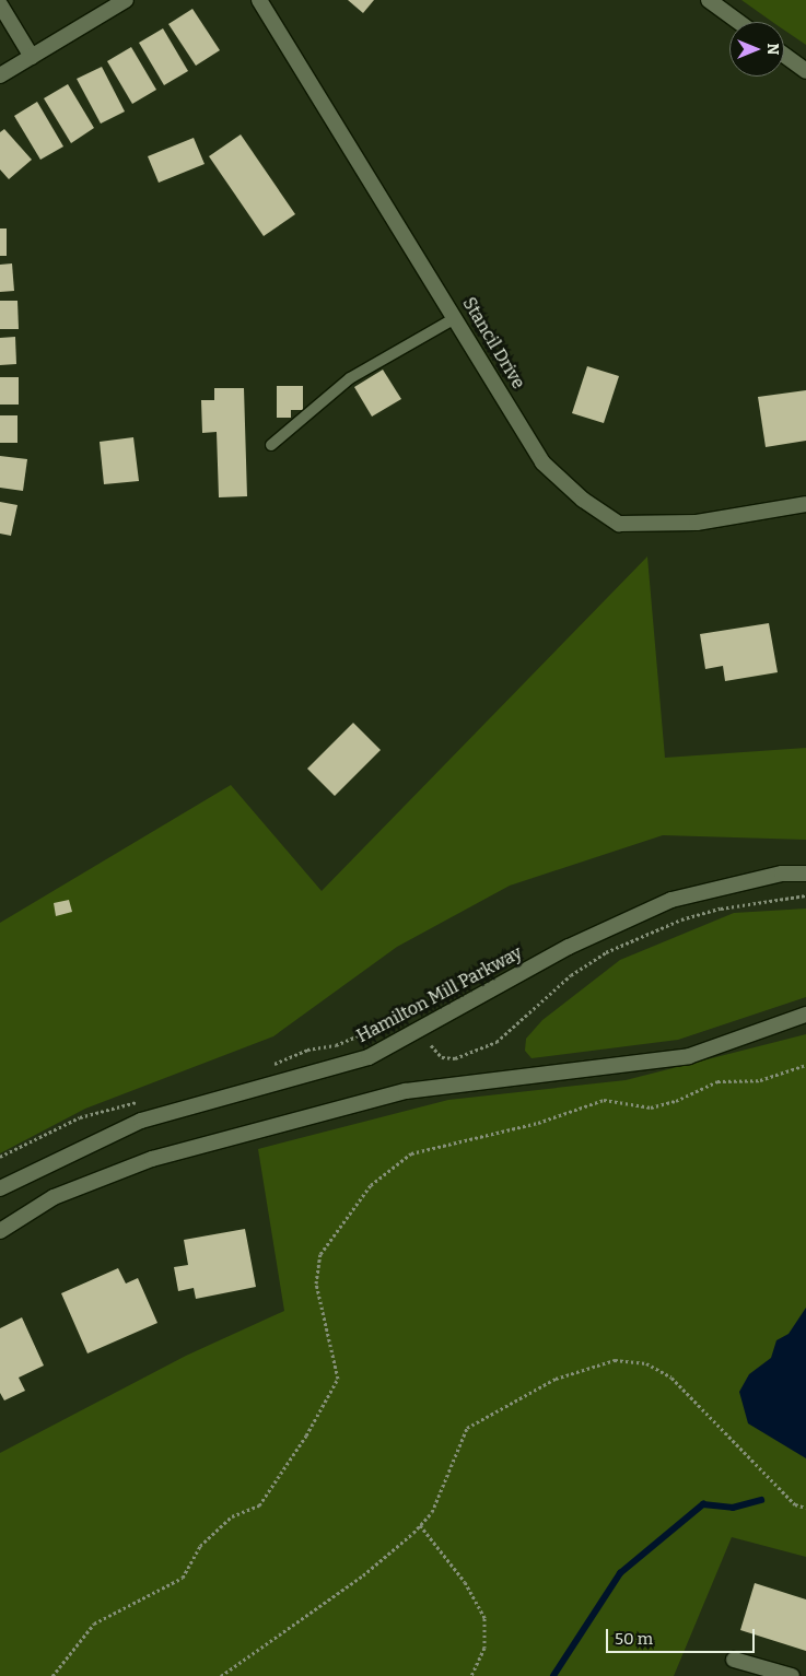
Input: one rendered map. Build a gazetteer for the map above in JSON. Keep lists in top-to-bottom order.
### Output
{
  "streets": {
    "street": ["Stancil Drive", "Hamilton Mill Parkway"]
  },
  "scale_bar": "50 m",
  "north": "right"
}
